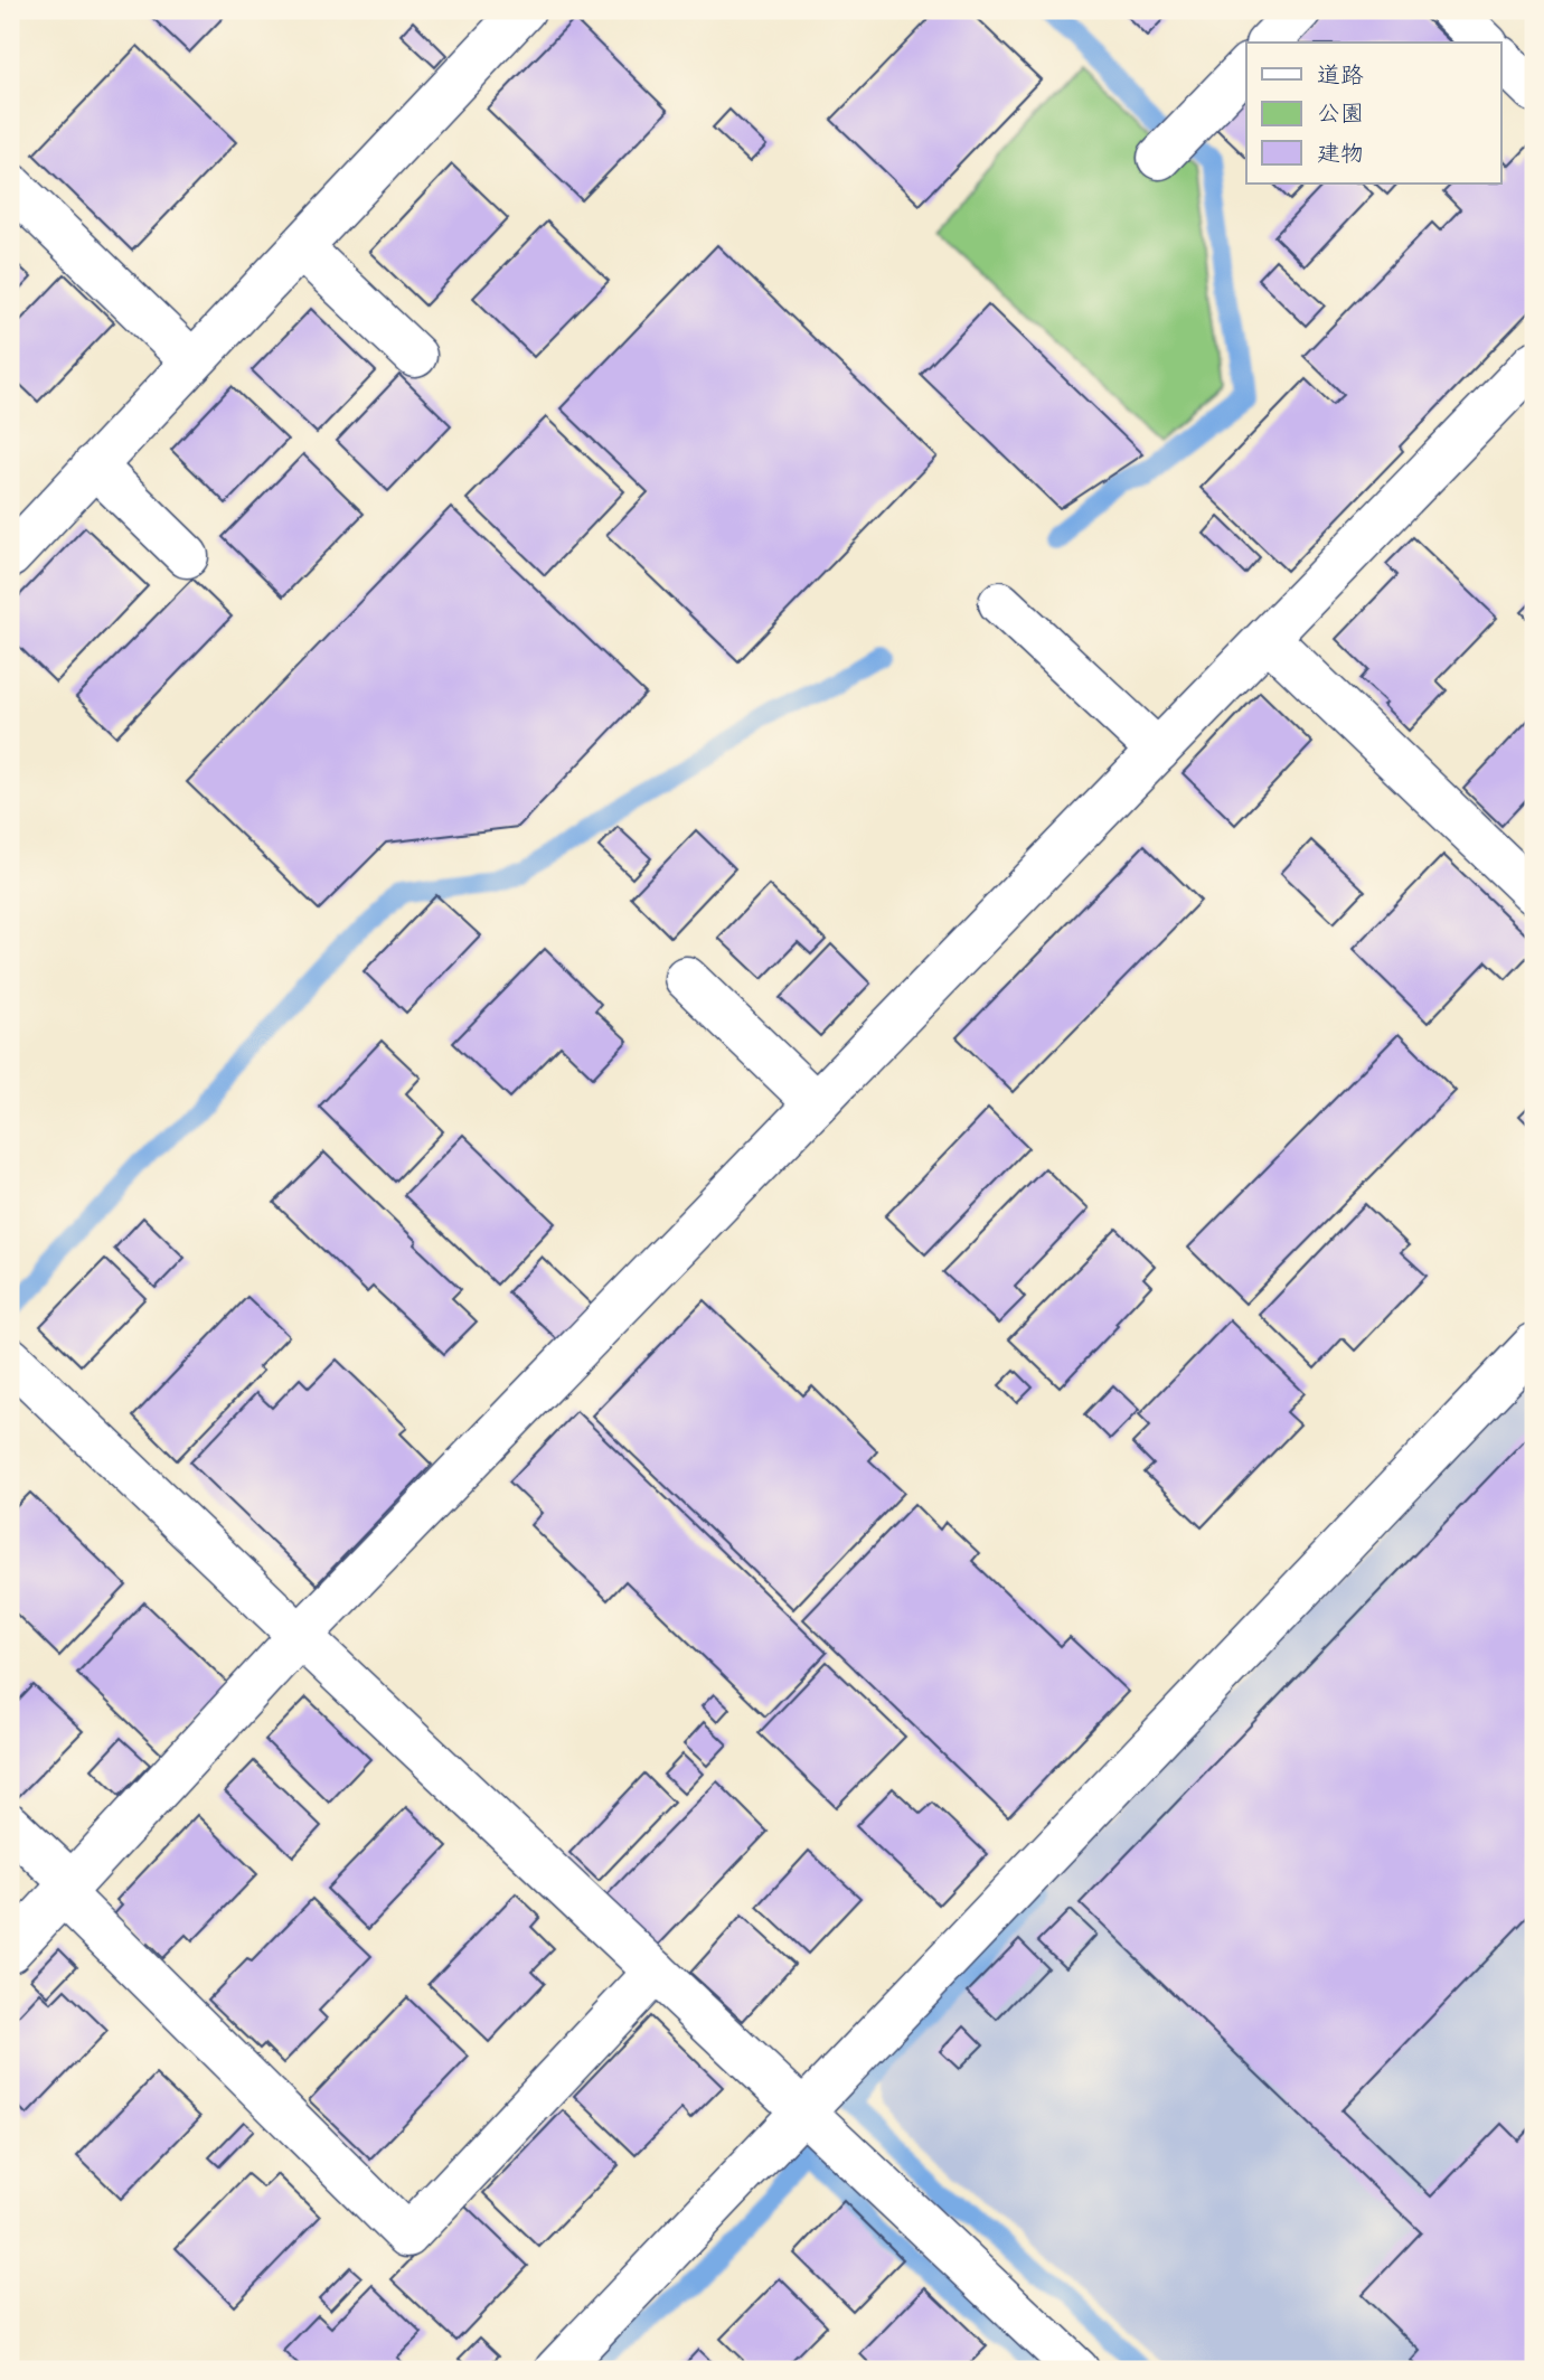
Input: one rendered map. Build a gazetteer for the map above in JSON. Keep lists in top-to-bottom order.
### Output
{
  "legend": ["道路", "公園", "建物"]
}
